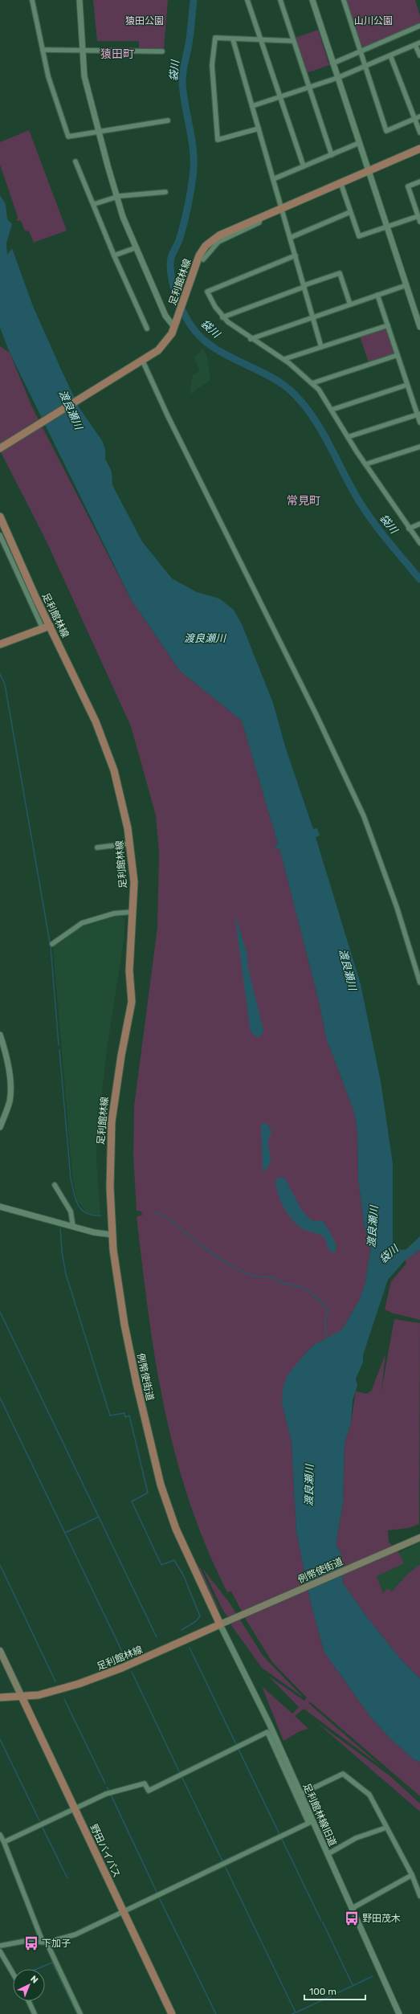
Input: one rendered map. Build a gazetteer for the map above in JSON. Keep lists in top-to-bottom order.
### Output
{
  "streets": {
    "main road": ["足利館林線", "例幣使街道", "野田バイパス"],
    "street": ["足利館林線旧道"]
  },
  "crossings": [
    ["足利館林線", "例幣使街道"],
    ["足利館林線", "足利館林線旧道"],
    ["足利館林線", "野田バイパス"],
    ["例幣使街道", "足利館林線旧道"]
  ],
  "districts": ["猿田町", "常見町"],
  "water": ["袋川", "渡良瀬川"],
  "parks": ["猿田公園", "山川公園"],
  "places": {
    "bus stop": ["野田茂木", "下加子"]
  },
  "scale_bar": "100 m",
  "north": "top right"
}
